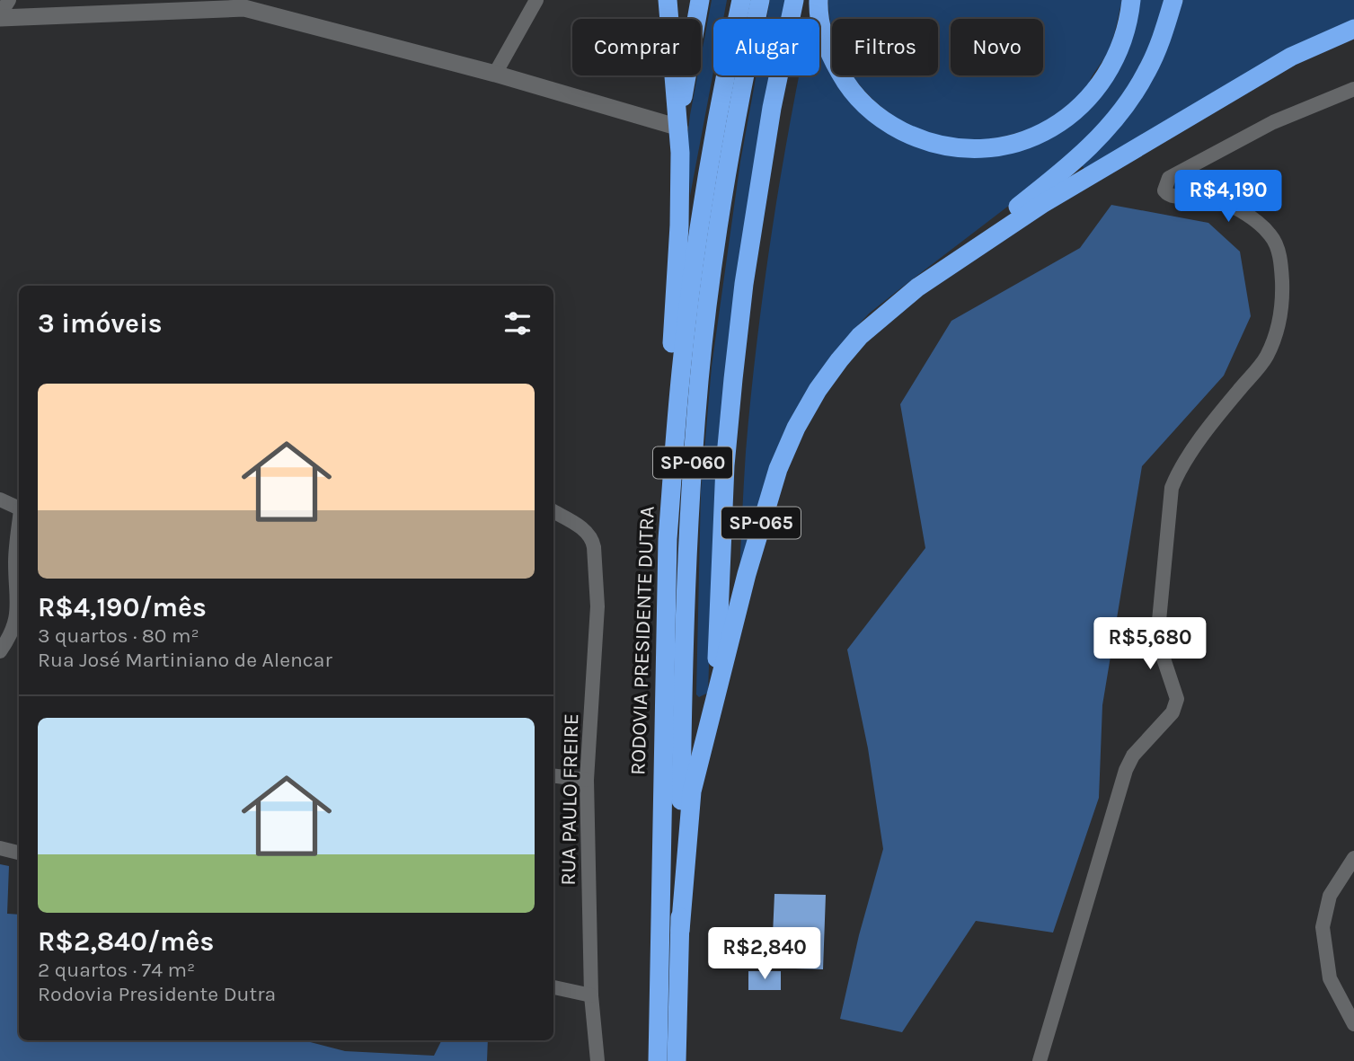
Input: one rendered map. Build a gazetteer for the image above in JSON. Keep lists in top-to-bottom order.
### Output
{
  "streets": {
    "highway": ["SP-060", "SP-065", "RODOVIA PRESIDENTE DUTRA"],
    "street": ["RUA PAULO FREIRE"]
  },
  "crossings": [
    ["SP-060", "RODOVIA PRESIDENTE DUTRA"]
  ],
  "page": {
    "chip": [
      "Comprar",
      "Alugar",
      "Filtros",
      "Novo"
    ],
    "price": ["R$4,190", "R$5,680", "R$2,840"],
    "heading": "3 imóveis",
    "list": [
      {
        "name": "R$4,190/mês",
        "note": "3 quartos · 80 m² · Rua José Martiniano de Alencar"
      },
      {
        "name": "R$2,840/mês",
        "note": "2 quartos · 74 m² · Rodovia Presidente Dutra"
      }
    ]
  }
}
